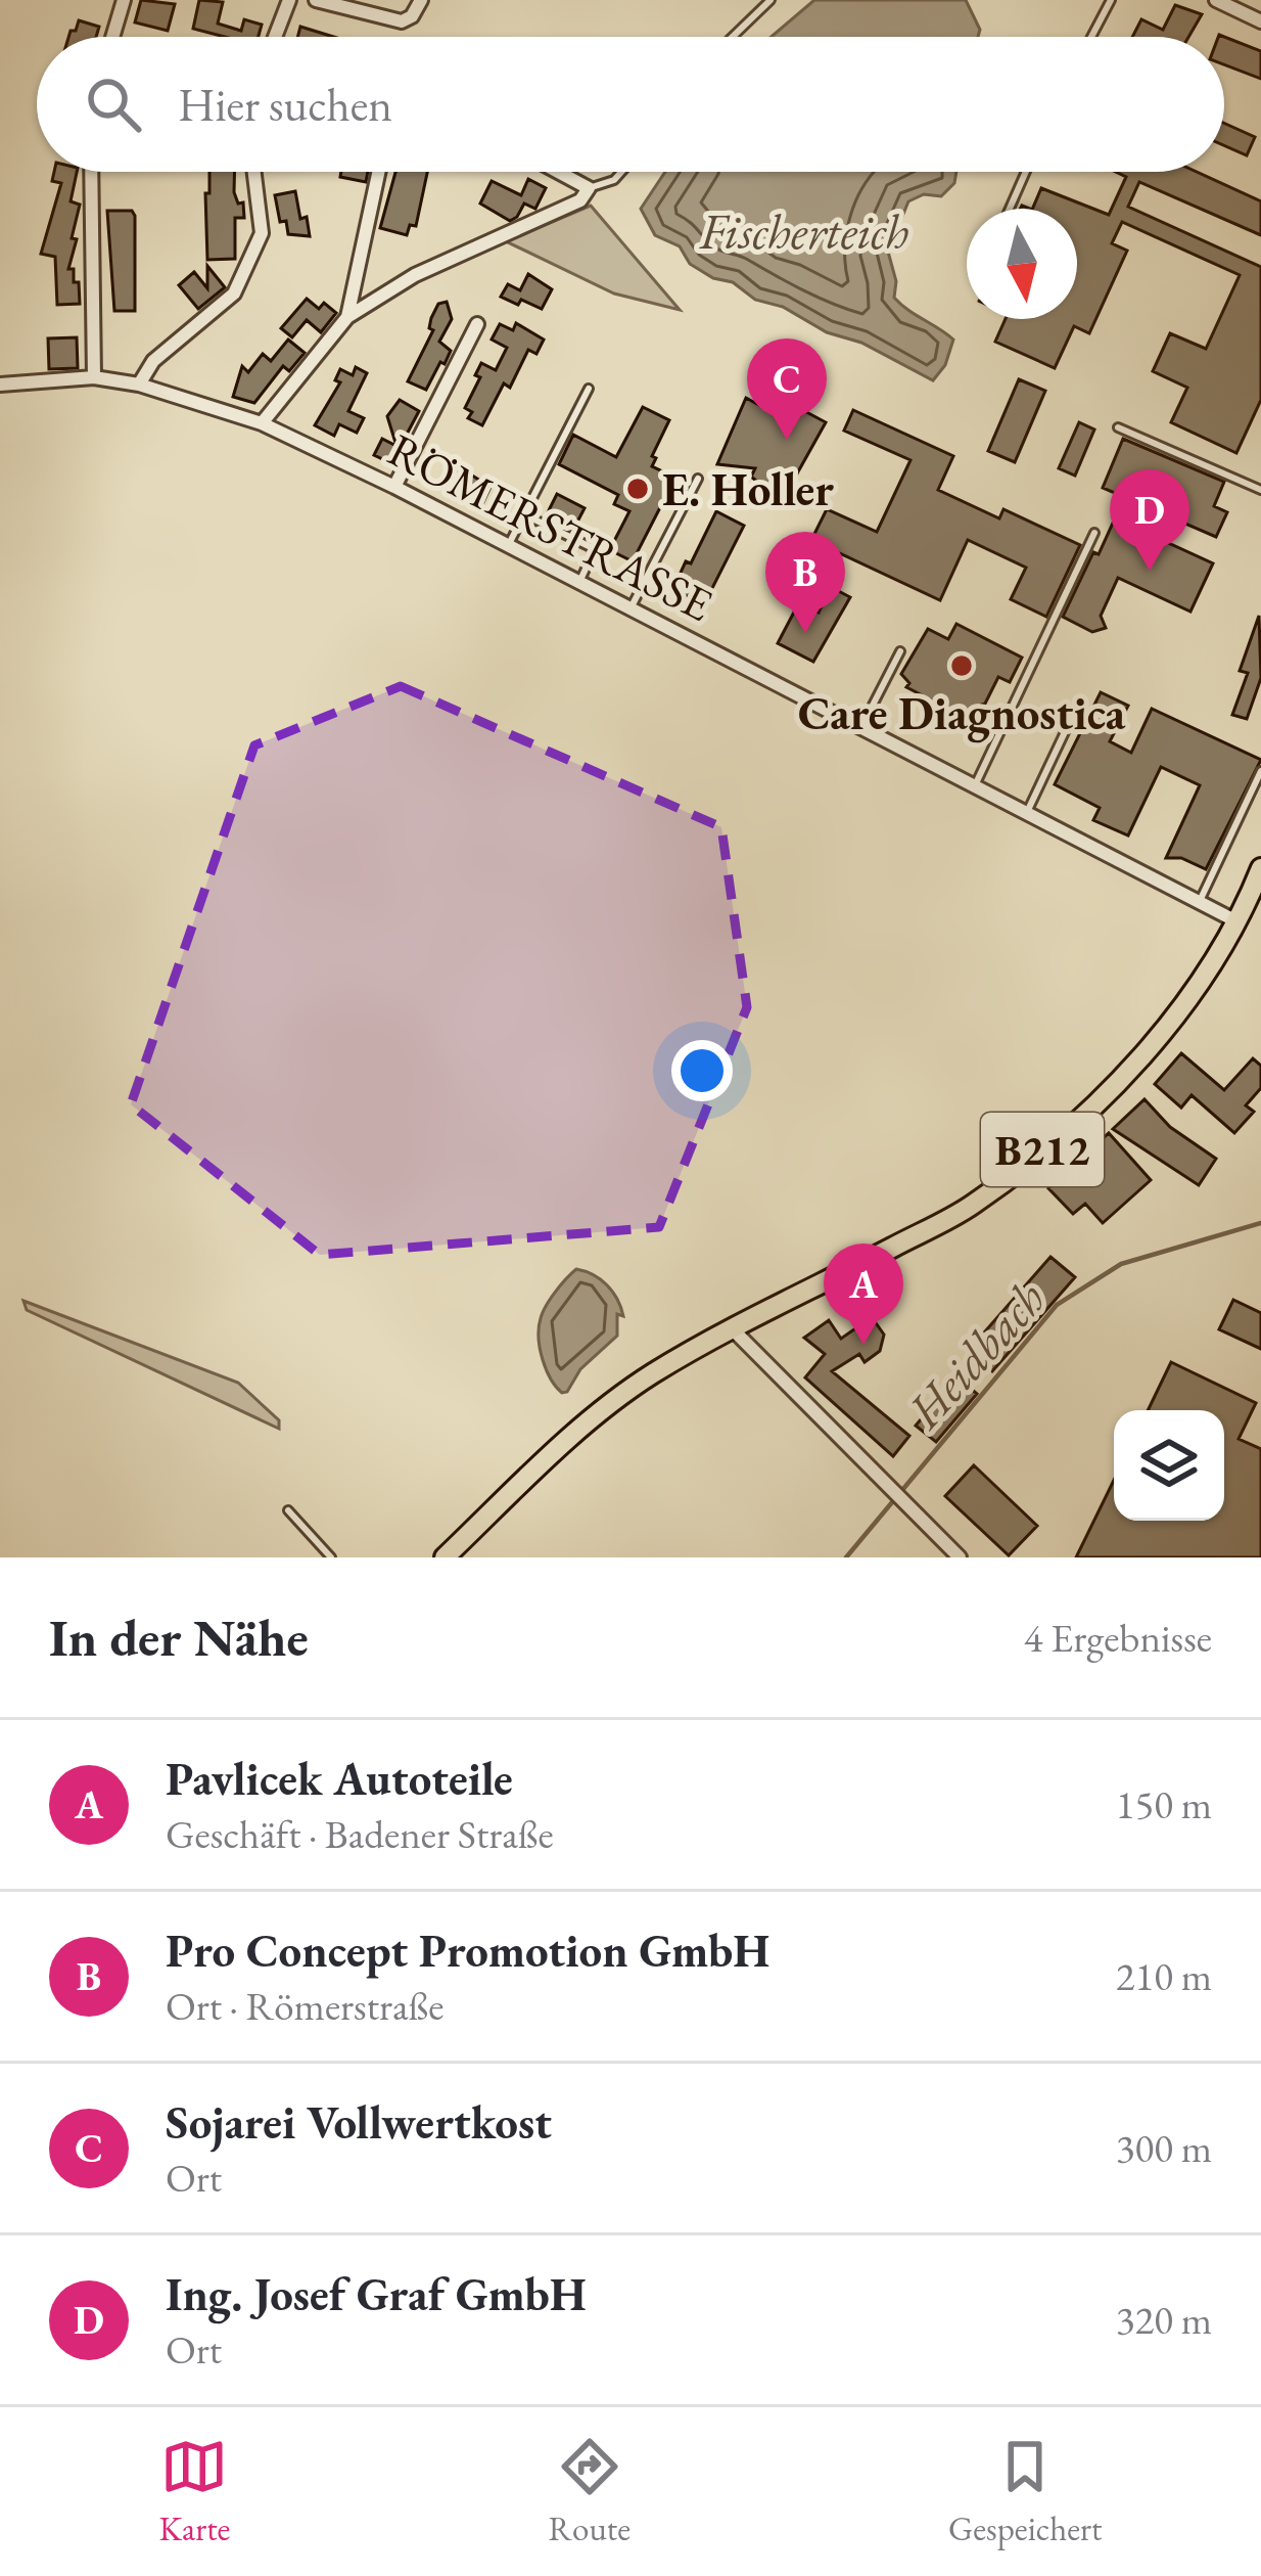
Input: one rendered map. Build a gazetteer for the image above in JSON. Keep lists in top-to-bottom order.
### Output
{
  "streets": {
    "main road": ["B212"],
    "street": ["RÖMERSTRASSE"]
  },
  "crossings": [
    ["RÖMERSTRASSE", "B212"]
  ],
  "water": ["Fischerteich", "Heidbach"],
  "places": ["E. Holler", "Care Diagnostica"],
  "north": "bottom",
  "page": {
    "search": "Hier suchen",
    "pins": [
      "C",
      "D",
      "B",
      "A"
    ],
    "heading": ["In der Nähe", "4 Ergebnisse"],
    "list": [
      {
        "mark": "A",
        "name": "Pavlicek Autoteile",
        "note": "Geschäft · Badener Straße",
        "value": "150 m"
      },
      {
        "mark": "B",
        "name": "Pro Concept Promotion GmbH",
        "note": "Ort · Römerstraße",
        "value": "210 m"
      },
      {
        "mark": "C",
        "name": "Sojarei Vollwertkost",
        "note": "Ort",
        "value": "300 m"
      },
      {
        "mark": "D",
        "name": "Ing. Josef Graf GmbH",
        "note": "Ort",
        "value": "320 m"
      }
    ],
    "nav": ["Karte", "Route", "Gespeichert"]
  }
}
